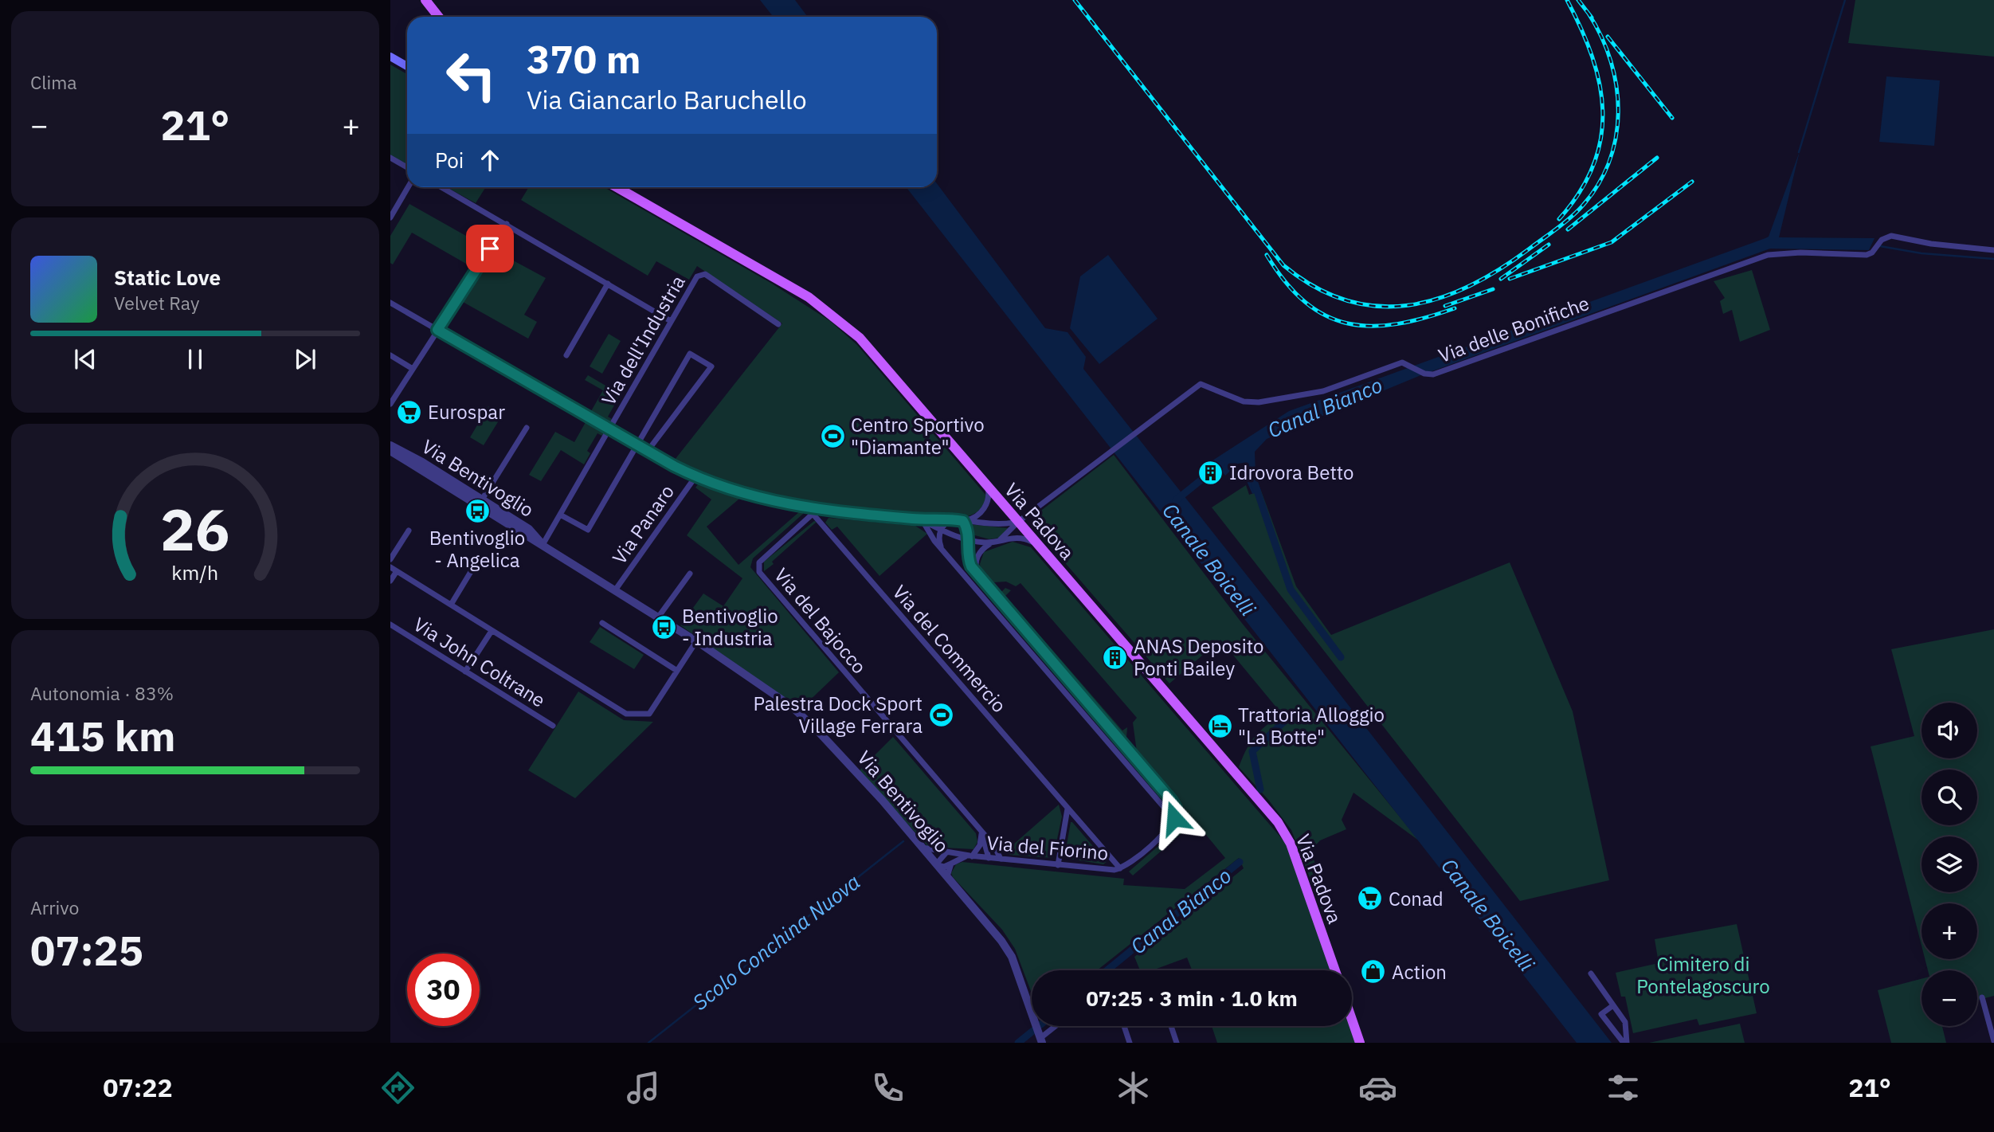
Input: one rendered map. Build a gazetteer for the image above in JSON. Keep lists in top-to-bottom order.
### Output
{
  "streets": {
    "main road": ["Via Padova"],
    "street": [
      "Via delle Bonifiche",
      "Via dell'Industria",
      "Via Bentivoglio",
      "Via Panaro",
      "Via del Bajocco",
      "Via del Commercio",
      "Via John Coltrane",
      "Via del Fiorino"
    ]
  },
  "crossings": [
    ["Via delle Bonifiche", "Via Padova"],
    ["Via dell'Industria", "Via Bentivoglio"],
    ["Via Bentivoglio", "Via Panaro"],
    ["Via Bentivoglio", "Via del Fiorino"],
    ["Via del Bajocco", "Via del Commercio"],
    ["Via del Bajocco", "Via del Fiorino"],
    ["Via del Commercio", "Via del Fiorino"]
  ],
  "water": ["Canal Bianco", "Canale Boicelli", "Scolo Conchina Nuova"],
  "parks": ["Cimitero di Pontelagoscuro"],
  "places": {
    "supermarket": ["Eurospar", "Conad"],
    "sports": ["Centro Sportivo \"Diamante\"", "Palestra Dock Sport Village Ferrara"],
    "building": ["Idrovora Betto", "ANAS Deposito Ponti Bailey"],
    "bus stop": ["Bentivoglio - Angelica", "Bentivoglio - Industria"],
    "hotel": ["Trattoria Alloggio \"La Botte\""],
    "shop": ["Action"]
  },
  "page": {
    "tile": [
      "Clima",
      ["Autonomia · 83%", "415 km"],
      ["Arrivo", "07:25"]
    ],
    "turn": ["370 m", "Via Giancarlo Baruchello"],
    "heat": ["−", "21°", "+"],
    "then": "Poi",
    "song": ["Static Love", "Velvet Ray"],
    "map_buttons": ["+", "−"],
    "limit": "30",
    "trip": "07:25 · 3 min · 1.0 km",
    "tabs": ["07:22", "21°"],
    "gauge": ["26", "km/h"]
  }
}
